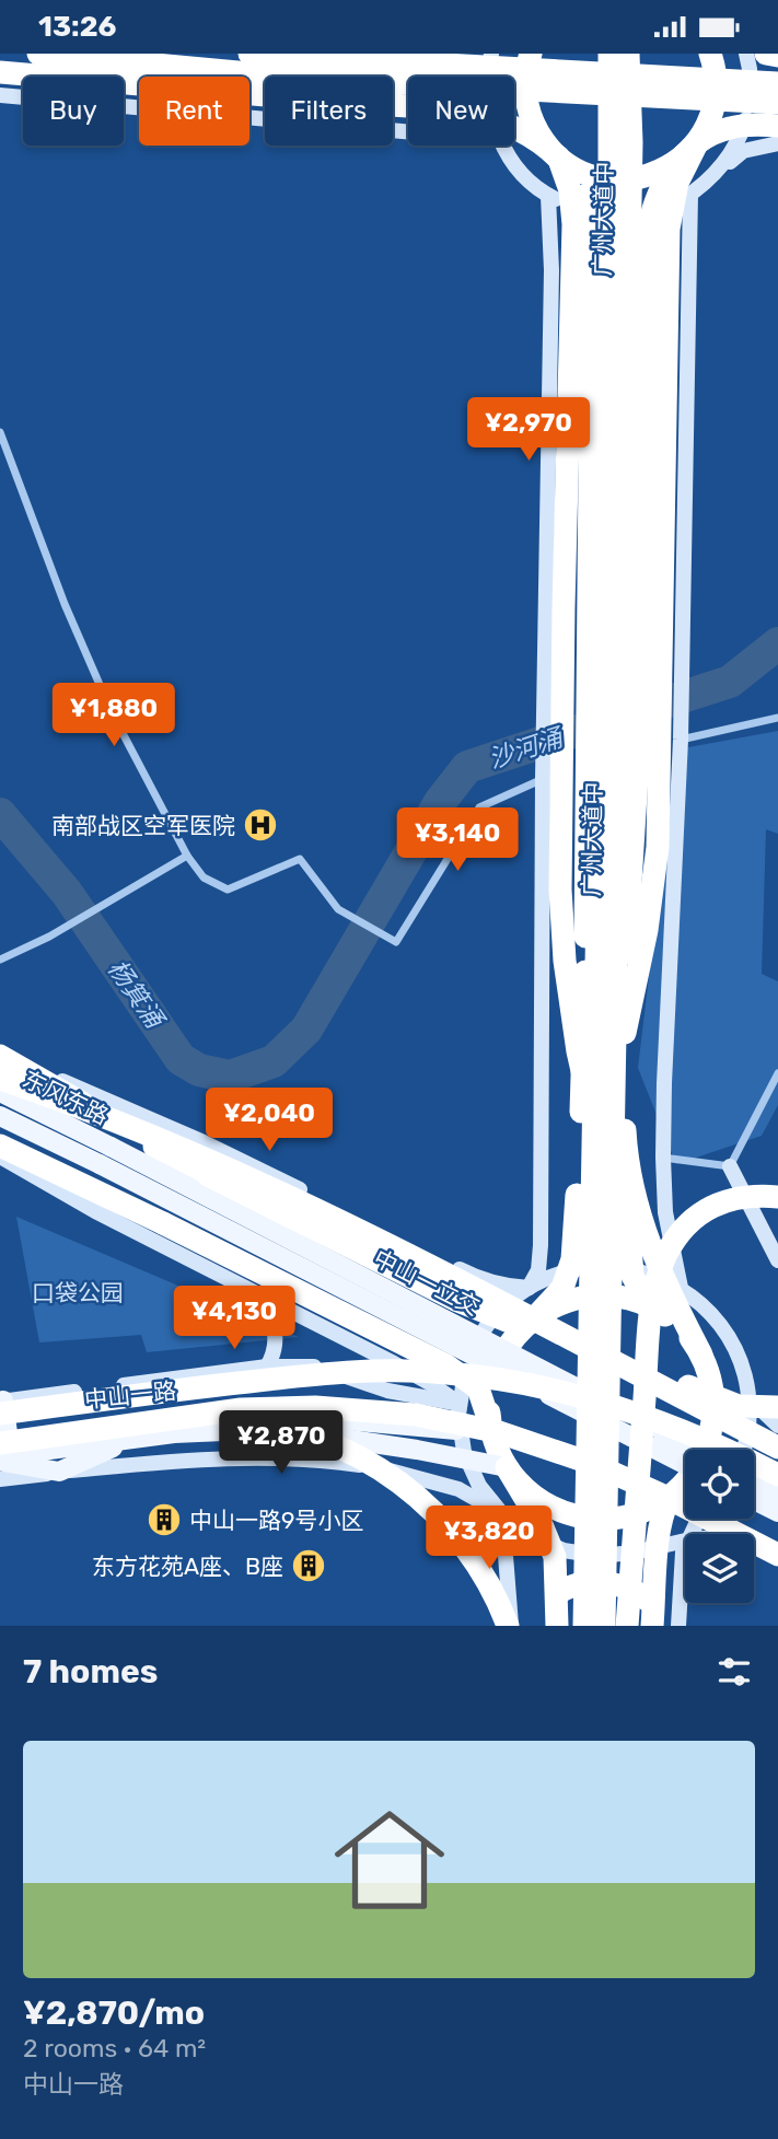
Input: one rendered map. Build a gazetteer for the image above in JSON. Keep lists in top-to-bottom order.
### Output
{
  "streets": {
    "highway": ["广州大道中"],
    "main road": ["东风东路", "中山一立交", "中山一路"]
  },
  "crossings": [
    ["东风东路", "中山一立交"]
  ],
  "water": ["沙河涌", "杨箕涌"],
  "parks": ["口袋公园"],
  "places": {
    "hospital": ["南部战区空军医院"],
    "building": ["中山一路9号小区", "东方花苑A座、B座"]
  },
  "page": {
    "status": "13:26",
    "chip": [
      "Buy",
      "Rent",
      "Filters",
      "New"
    ],
    "price": [
      "¥2,970",
      "¥1,880",
      "¥3,140",
      "¥2,040",
      "¥4,130",
      "¥2,870",
      "¥3,820"
    ],
    "heading": "7 homes",
    "list": [
      {
        "name": "¥2,870/mo",
        "note": "2 rooms · 64 m² · 中山一路"
      }
    ]
  }
}
